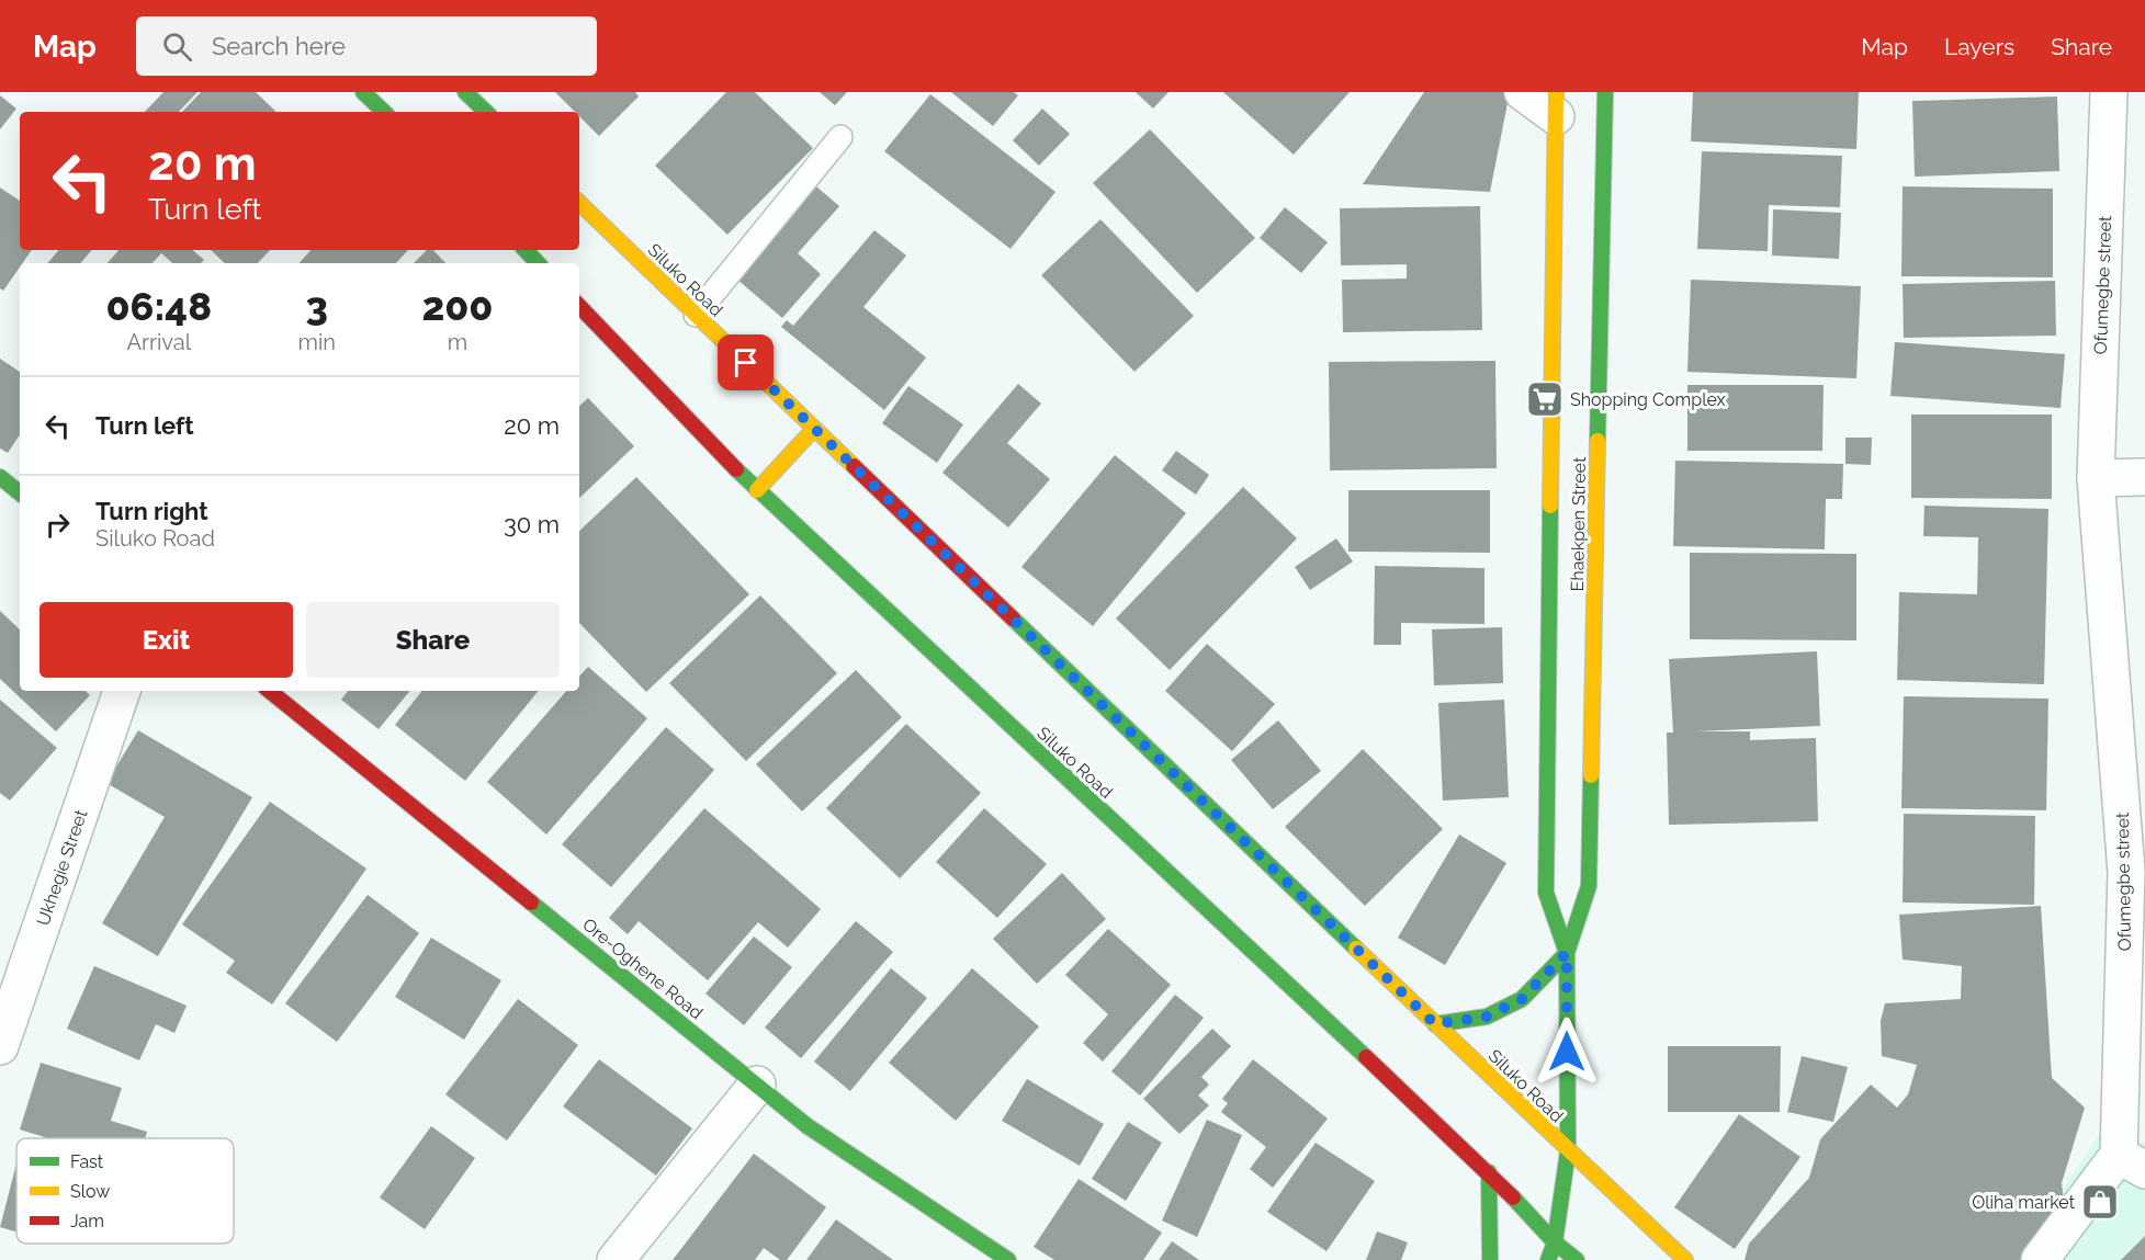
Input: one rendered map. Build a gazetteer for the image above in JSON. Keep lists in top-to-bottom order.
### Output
{
  "streets": {
    "main road": ["Siluko Road", "Ehaekpen Street", "Ore-Oghene Road"],
    "street": ["Ofumegbe street", "Ukhegie Street"]
  },
  "crossings": [
    ["Siluko Road", "Ehaekpen Street"]
  ],
  "places": {
    "supermarket": ["Shopping Complex"],
    "shop": ["Oliha market"]
  },
  "legend": ["Fast", "Slow", "Jam"],
  "page": {
    "header": "Map",
    "search": "Search here",
    "nav": ["Map", "Layers", "Share"],
    "turn": ["20 m", "Turn left"],
    "eta": [
      "06:48",
      "Arrival",
      "3",
      "min",
      "200",
      "m"
    ],
    "list": [
      {
        "name": "Turn left",
        "value": "20 m"
      },
      {
        "name": "Turn right",
        "note": "Siluko Road",
        "value": "30 m"
      }
    ],
    "buttons": ["Exit", "Share"]
  }
}
